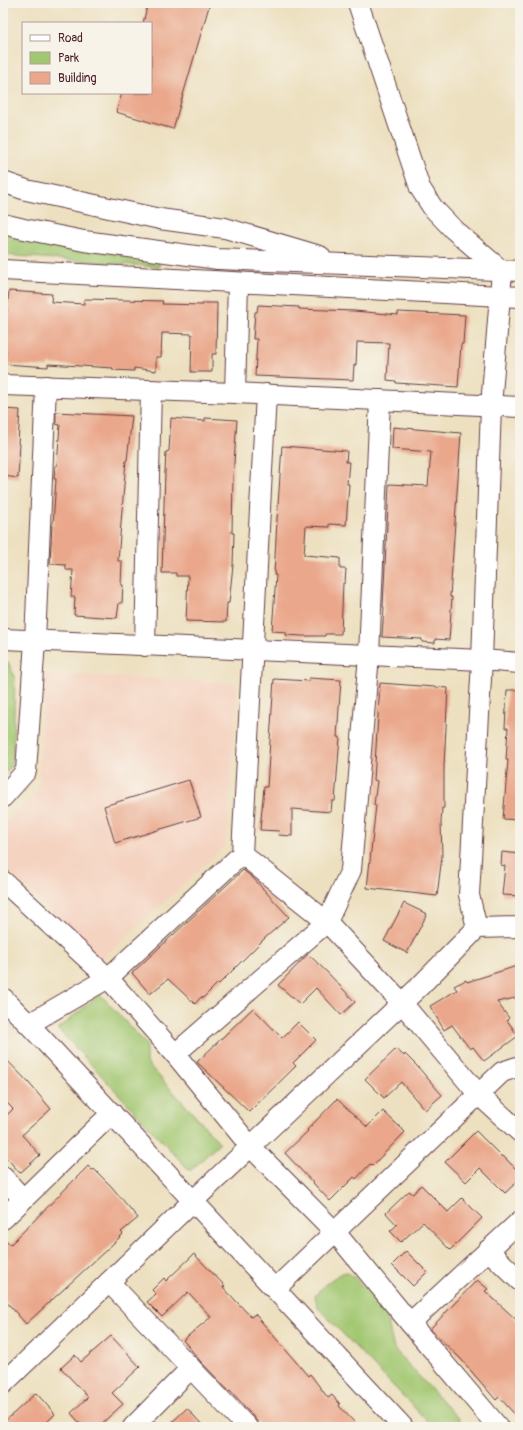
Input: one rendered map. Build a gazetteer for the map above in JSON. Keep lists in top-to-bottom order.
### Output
{
  "legend": ["Road", "Park", "Building"]
}
